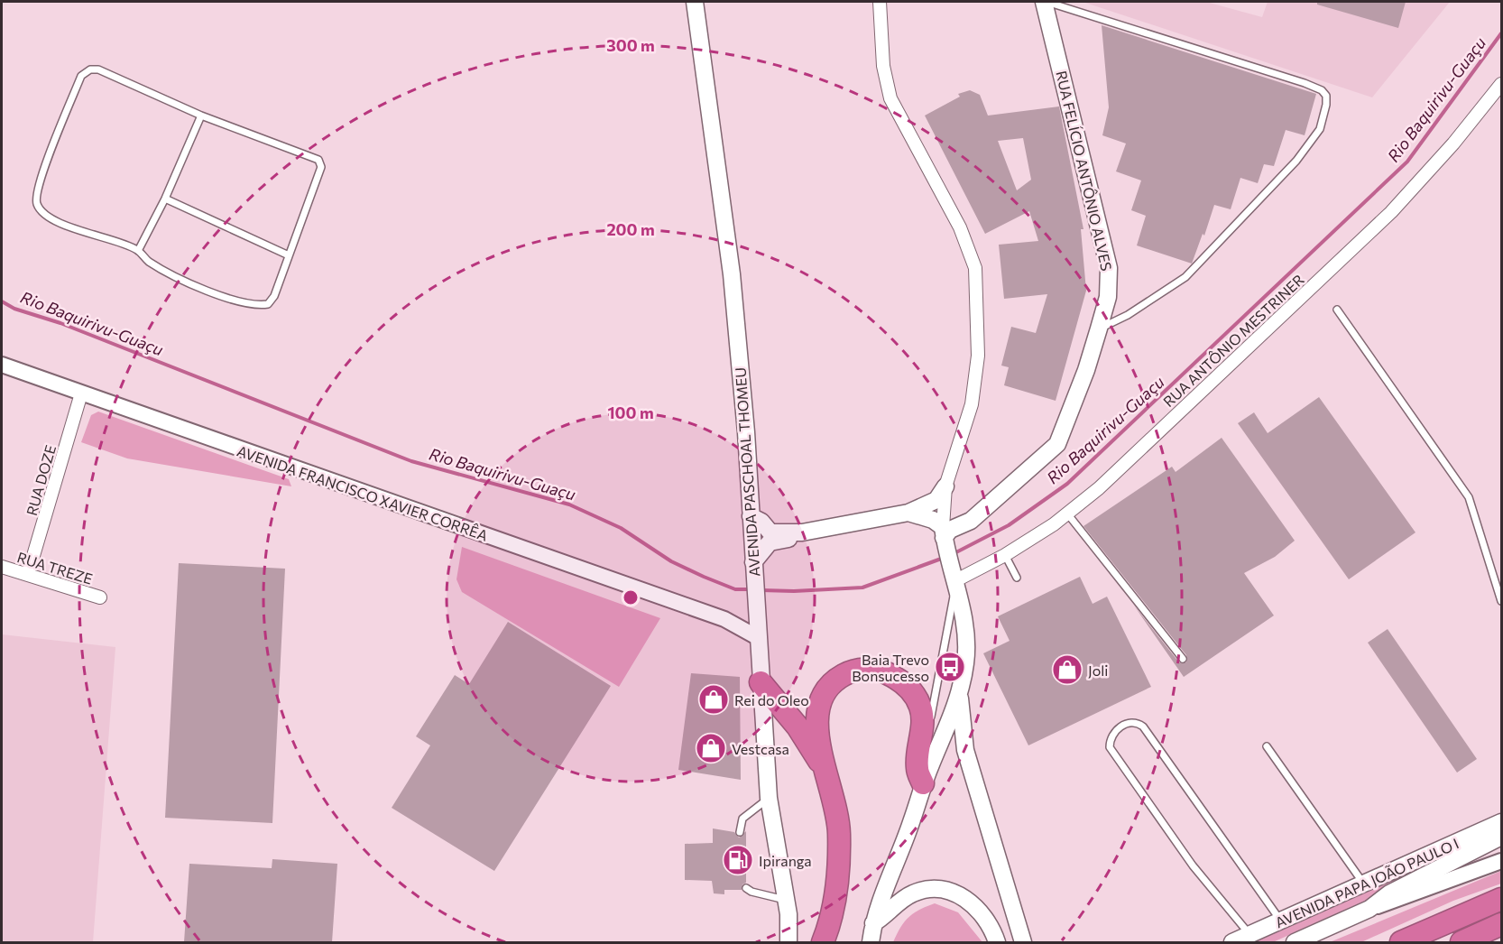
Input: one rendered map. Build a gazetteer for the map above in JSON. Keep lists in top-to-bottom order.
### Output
{
  "streets": {
    "main road": ["RUA FELÍCIO ANTÔNIO ALVES", "AVENIDA PASCHOAL THOMEU", "AVENIDA PAPA JOÃO PAULO I"],
    "street": [
      "RUA ANTÔNIO MESTRINER",
      "RUA DOZE",
      "AVENIDA FRANCISCO XAVIER CORRÊA",
      "RUA TREZE"
    ]
  },
  "crossings": [
    ["AVENIDA PASCHOAL THOMEU", "AVENIDA FRANCISCO XAVIER CORRÊA"],
    ["RUA DOZE", "AVENIDA FRANCISCO XAVIER CORRÊA"],
    ["RUA DOZE", "RUA TREZE"]
  ],
  "water": ["Rio Baquirivu-Guaçu"],
  "places": {
    "bus stop": ["Baia Trevo Bonsucesso"],
    "shop": ["Joli", "Rei do Oleo", "Vestcasa"],
    "fuel station": ["Ipiranga"]
  },
  "rings": ["300 m", "200 m", "100 m"]
}
